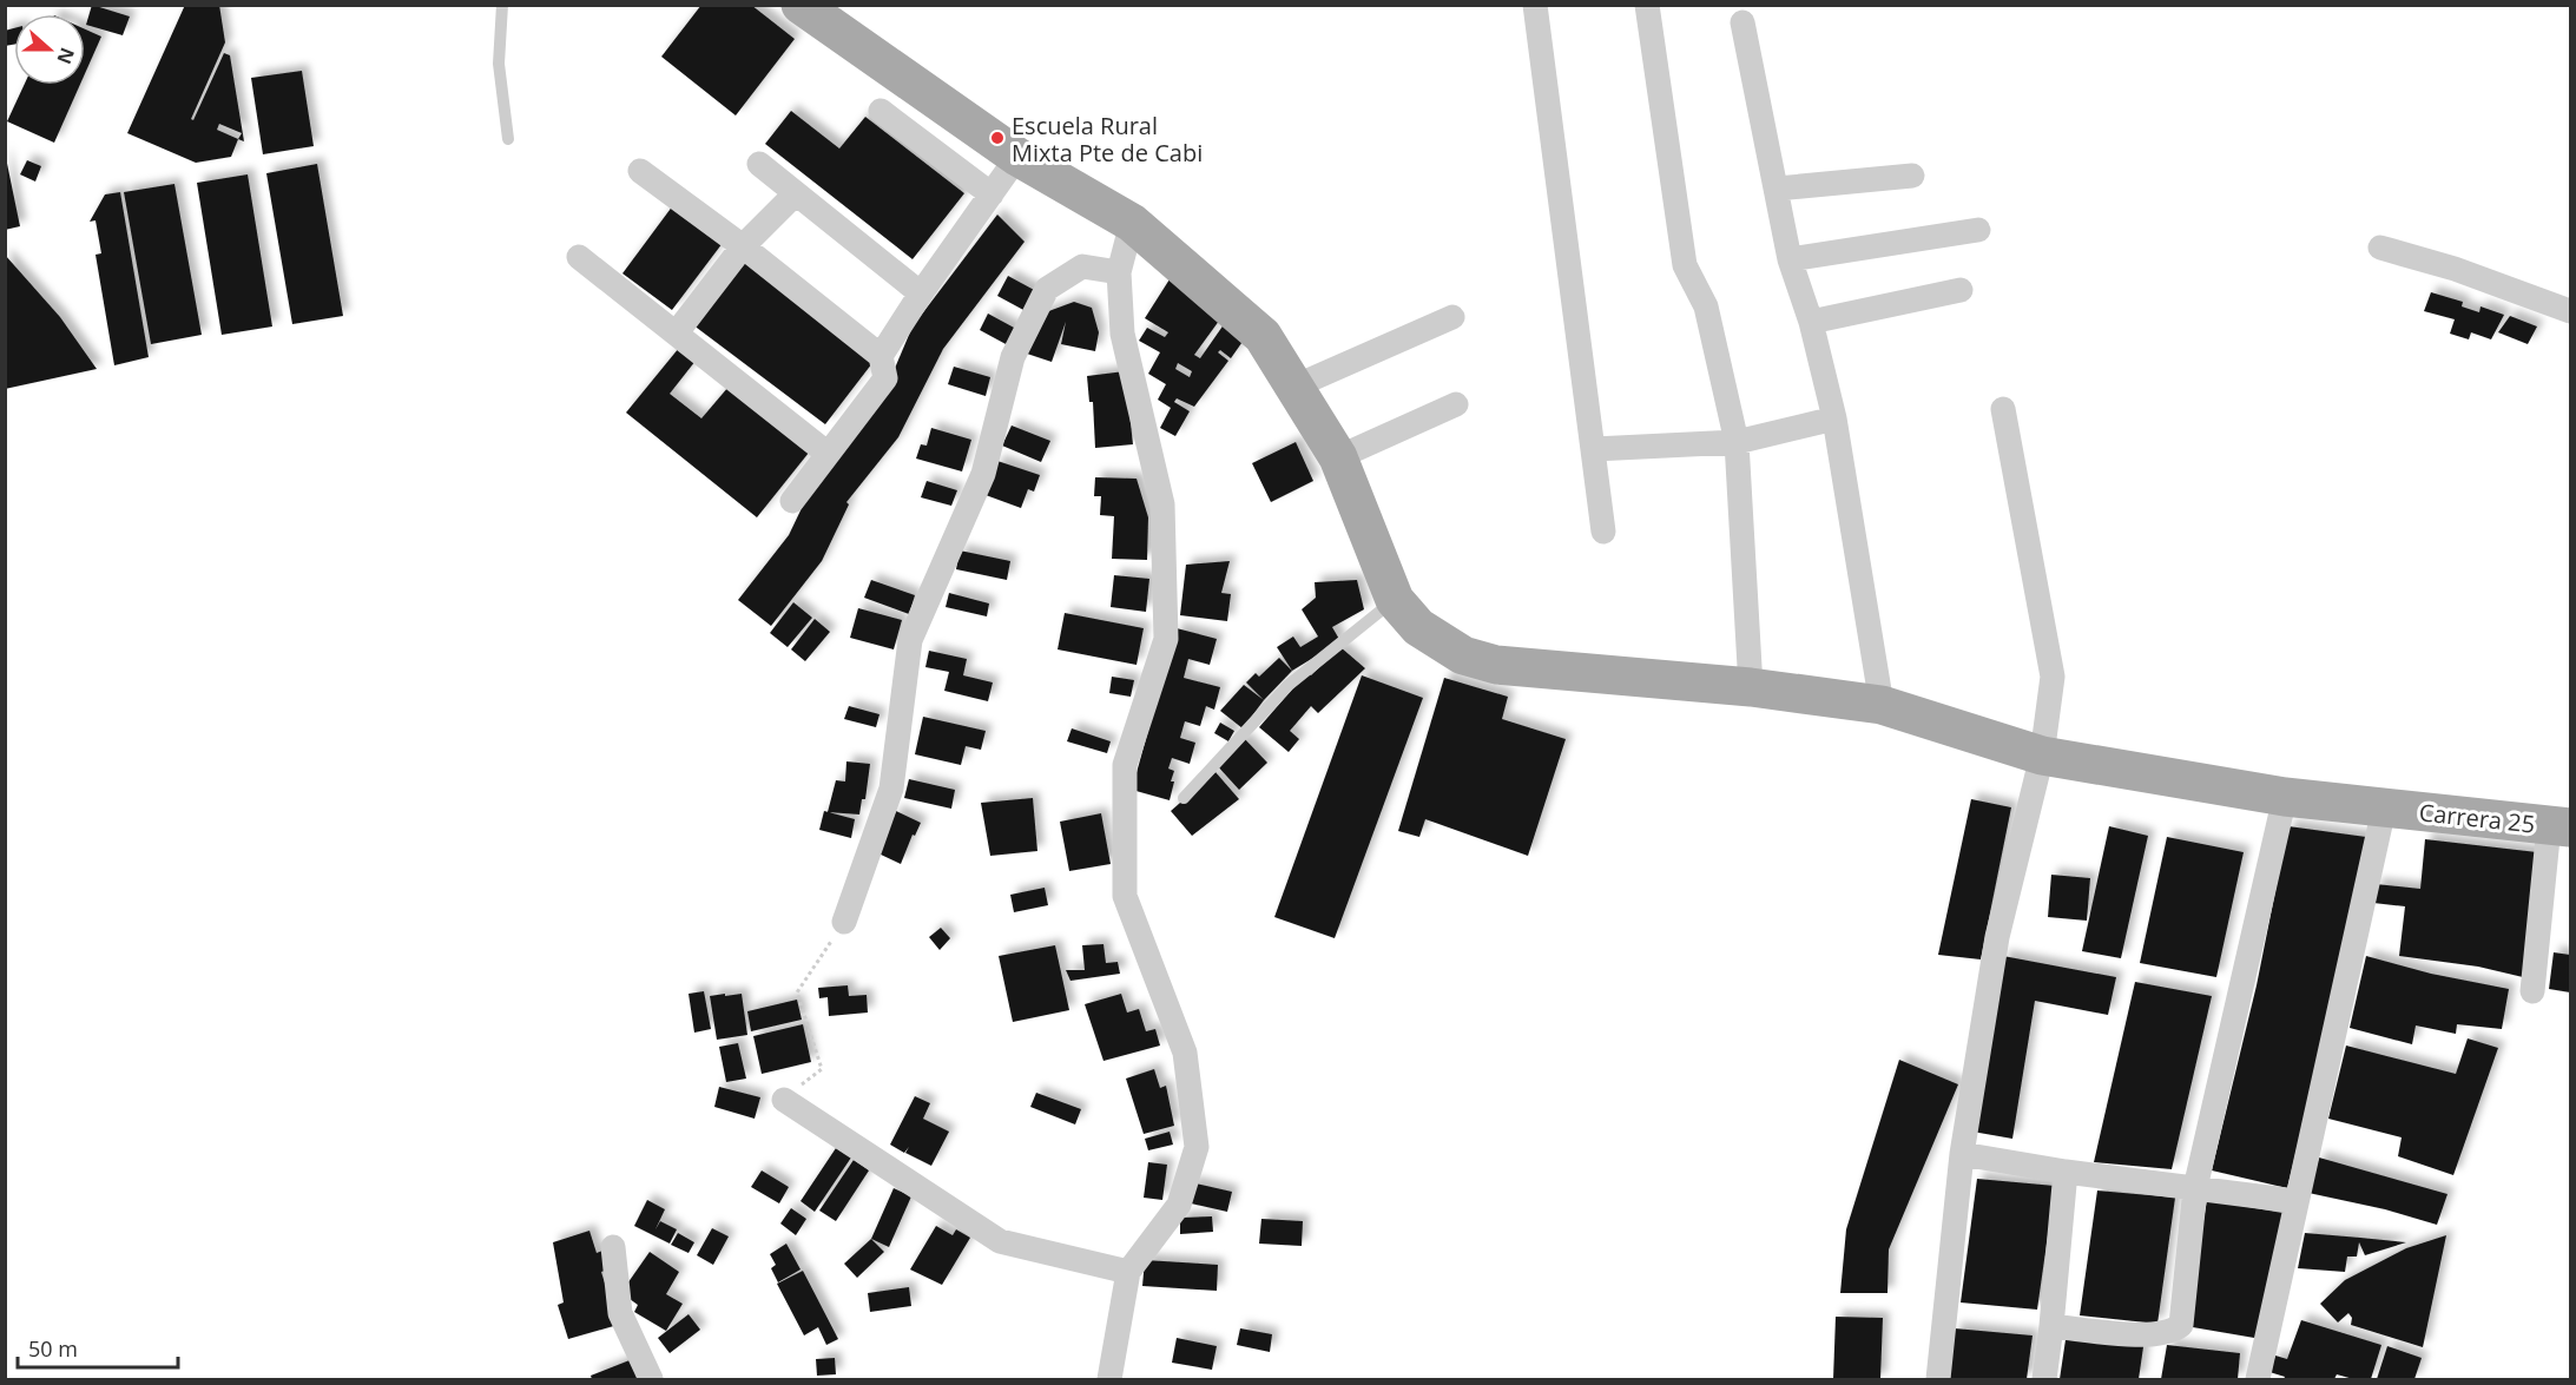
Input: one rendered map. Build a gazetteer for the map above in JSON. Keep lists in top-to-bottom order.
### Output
{
  "streets": {
    "main road": ["Carrera 25"]
  },
  "places": ["Escuela Rural Mixta Pte de Cabi"],
  "scale_bar": "50 m",
  "north": "right"
}
